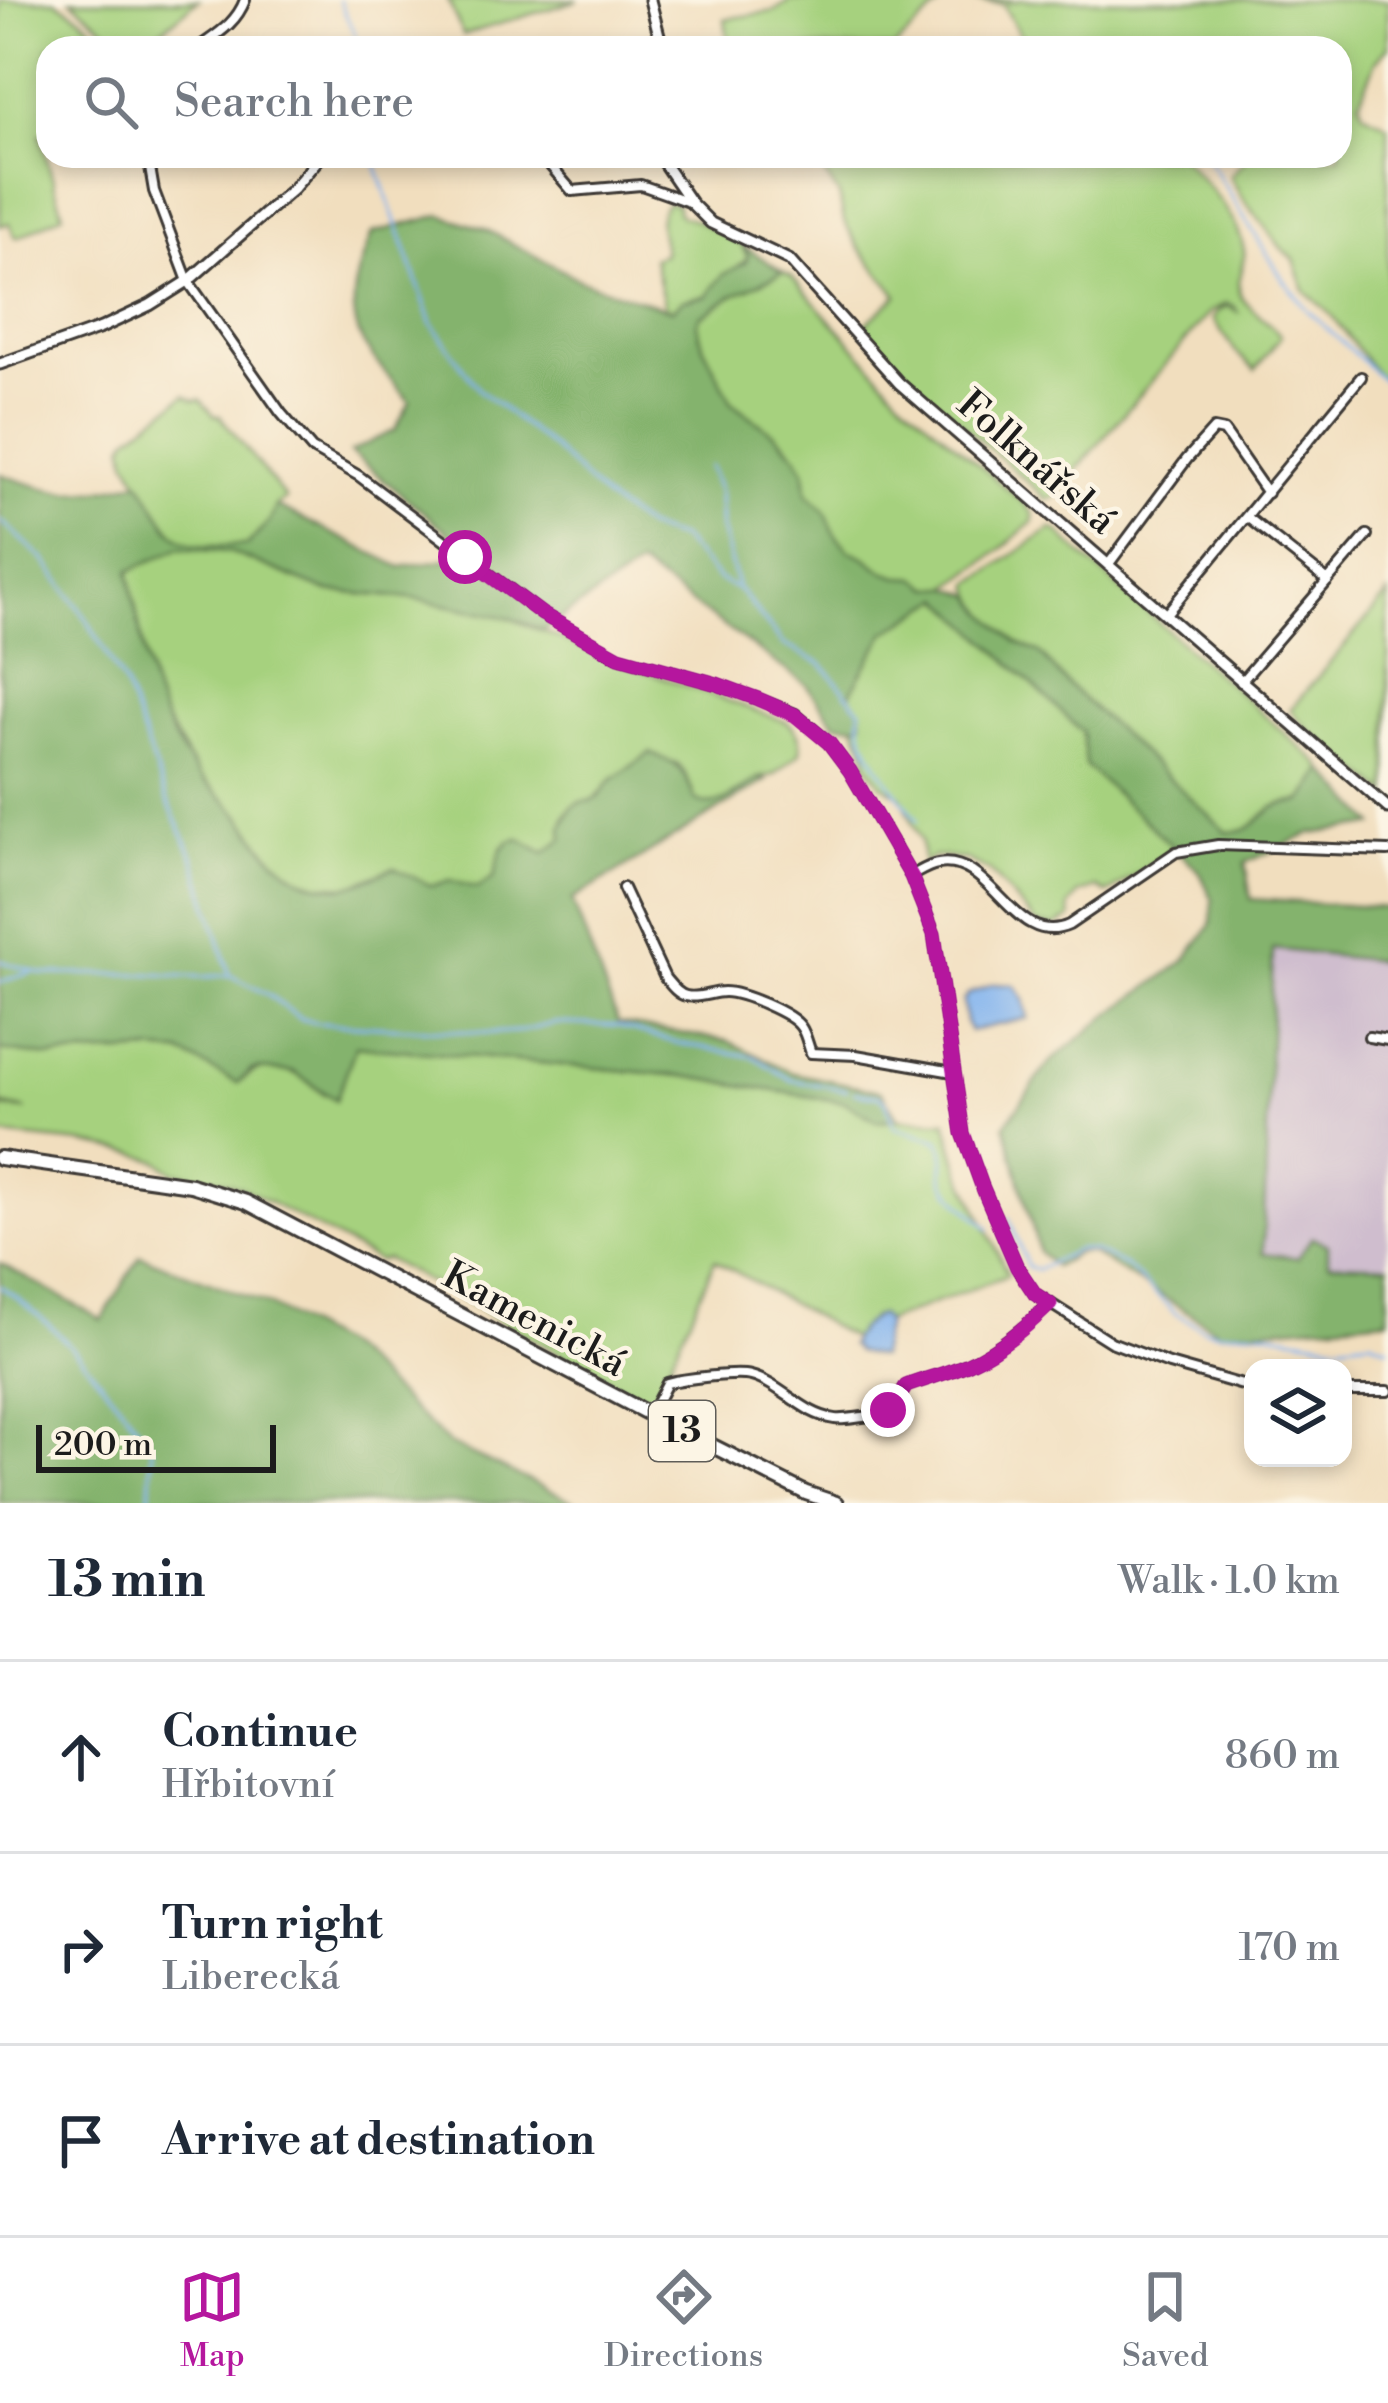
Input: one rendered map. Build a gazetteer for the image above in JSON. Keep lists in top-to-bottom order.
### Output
{
  "streets": {
    "main road": ["Kamenická", "13"],
    "street": ["Folknářská"]
  },
  "scale_bar": "200 m",
  "page": {
    "search": "Search here",
    "scale": "200 m",
    "heading": ["13 min", "Walk · 1.0 km"],
    "list": [
      ["Continue", "Hřbitovní", "860 m"],
      ["Turn right", "Liberecká", "170 m"],
      "Arrive at destination"
    ],
    "nav": ["Map", "Directions", "Saved"]
  }
}
